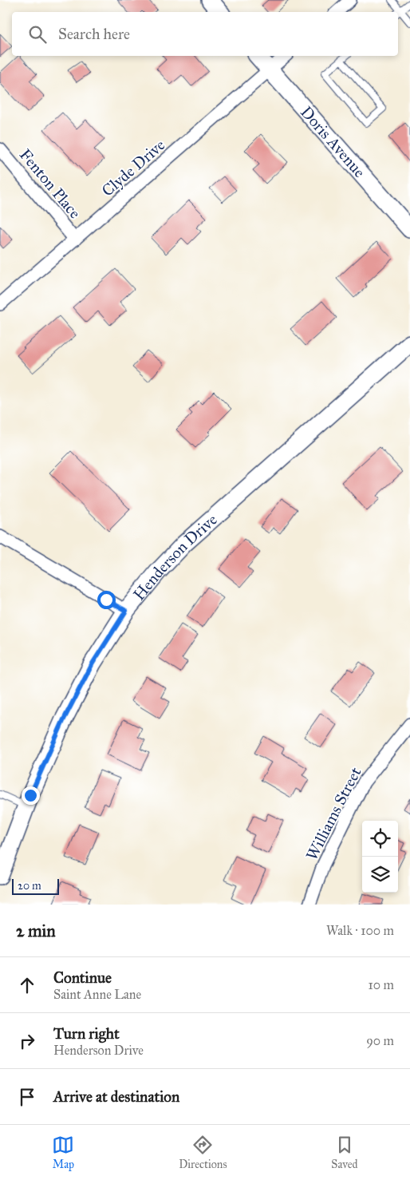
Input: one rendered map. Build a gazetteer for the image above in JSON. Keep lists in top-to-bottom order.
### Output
{
  "streets": {
    "main road": ["Doris Avenue", "Henderson Drive"],
    "street": ["Clyde Drive", "Fenton Place", "Williams Street"]
  },
  "crossings": [
    ["Doris Avenue", "Clyde Drive"],
    ["Clyde Drive", "Fenton Place"]
  ],
  "scale_bar": "20 m",
  "page": {
    "search": "Search here",
    "scale": "20 m",
    "heading": ["2 min", "Walk · 100 m"],
    "list": [
      ["Continue", "Saint Anne Lane", "10 m"],
      ["Turn right", "Henderson Drive", "90 m"],
      "Arrive at destination"
    ],
    "nav": ["Map", "Directions", "Saved"]
  }
}
